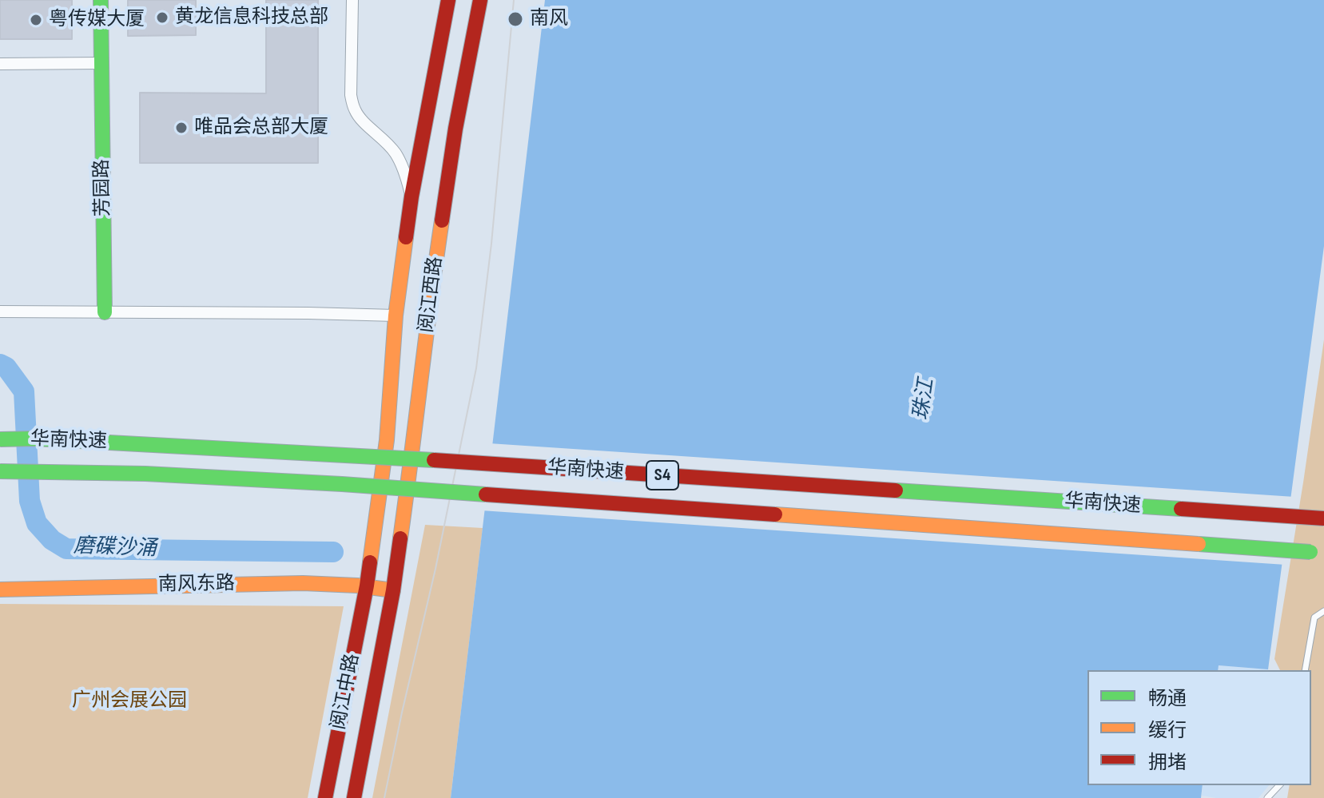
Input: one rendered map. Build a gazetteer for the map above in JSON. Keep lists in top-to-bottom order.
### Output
{
  "streets": {
    "main road": [
      "芳园路",
      "阅江西路",
      "华南快速",
      "S4",
      "南风东路",
      "阅江中路"
    ]
  },
  "crossings": [
    ["阅江西路", "南风东路"],
    ["阅江西路", "阅江中路"],
    ["南风东路", "阅江中路"]
  ],
  "water": ["珠江", "磨碟沙涌"],
  "parks": ["广州会展公园"],
  "places": [
    "黄龙信息科技总部",
    "南风",
    "粤传媒大厦",
    "唯品会总部大厦"
  ],
  "legend": ["畅通", "缓行", "拥堵"]
}
